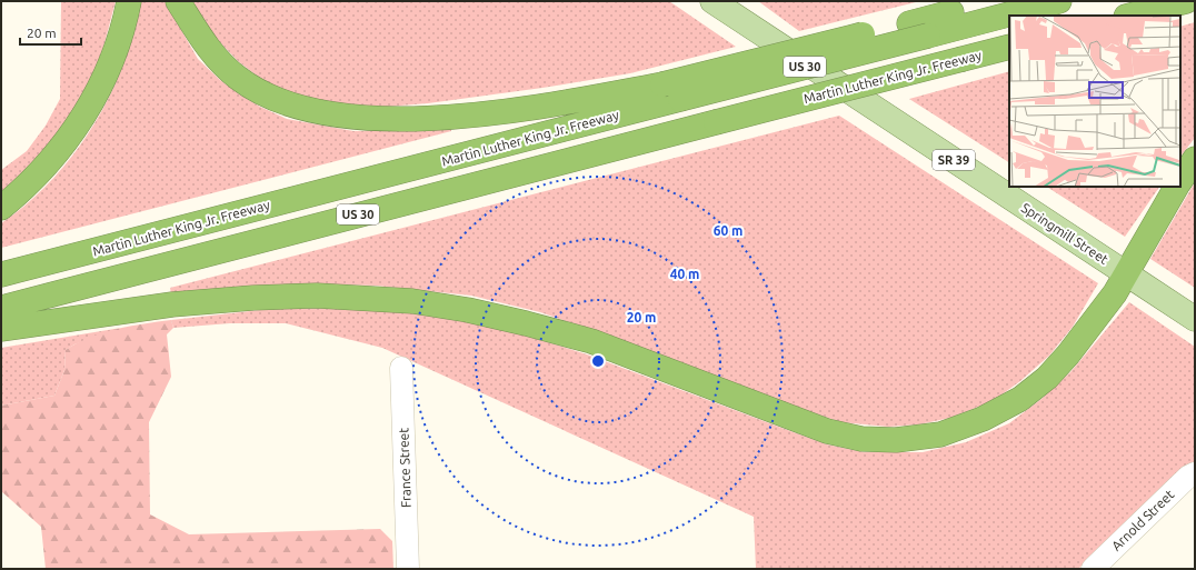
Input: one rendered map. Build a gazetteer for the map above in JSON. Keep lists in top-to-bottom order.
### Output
{
  "streets": {
    "highway": ["US 30", "Martin Luther King Jr. Freeway"],
    "main road": ["SR 39", "Springmill Street"],
    "street": ["France Street", "Arnold Street"]
  },
  "scale_bar": "20 m",
  "rings": ["60 m", "40 m", "20 m"]
}
